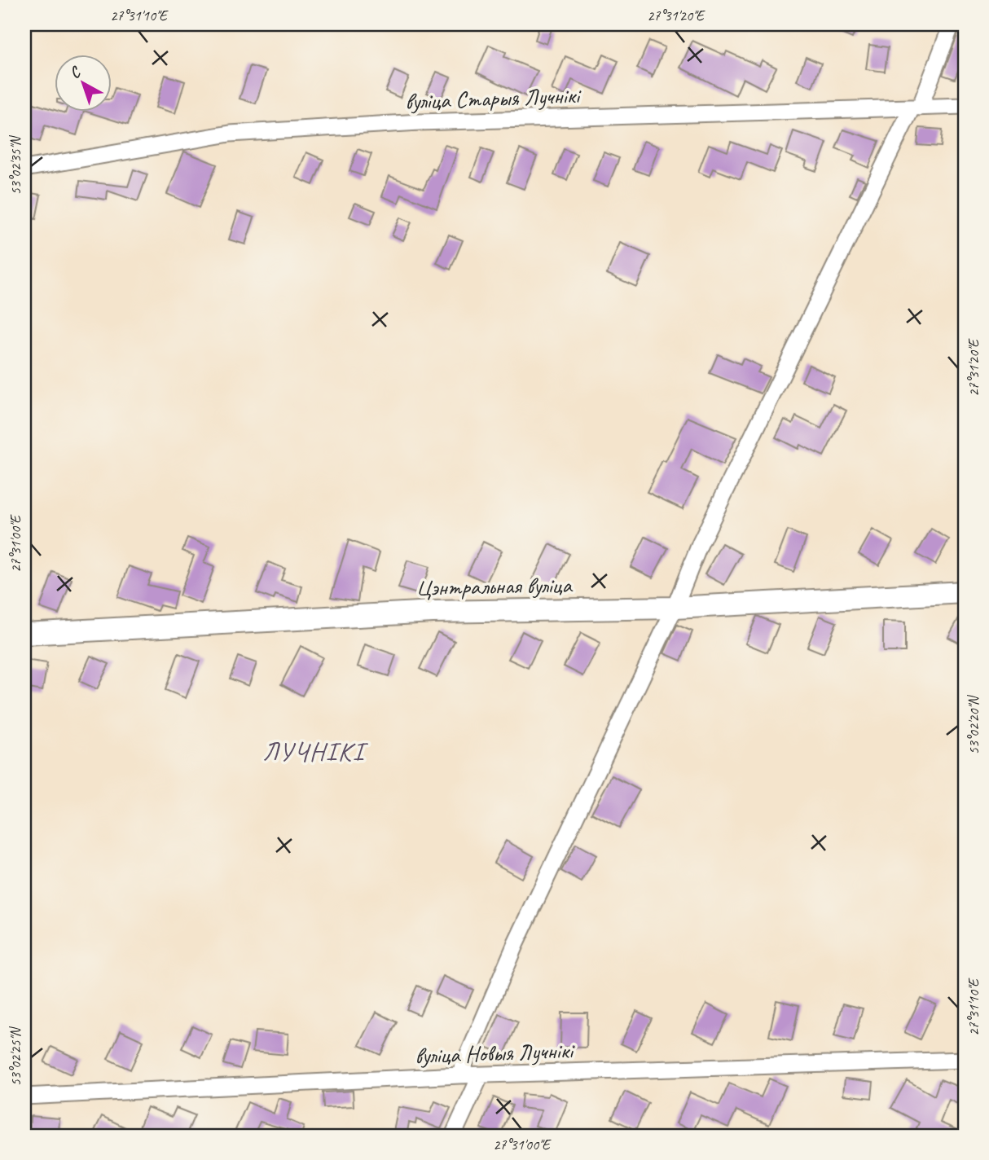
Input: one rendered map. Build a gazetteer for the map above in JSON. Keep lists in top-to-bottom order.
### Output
{
  "streets": {
    "main road": ["Цэнтральная вуліца"],
    "street": ["вуліца Старыя Лучнікі", "вуліца Новыя Лучнікі"]
  },
  "districts": ["ЛУЧНІКІ"],
  "north": "top left",
  "coordinates": [
    "27°31'10\"E",
    "27°31'20\"E",
    "53°02'35\"N",
    "27°31'00\"E",
    "53°02'20\"N",
    "53°02'25\"N"
  ]
}
